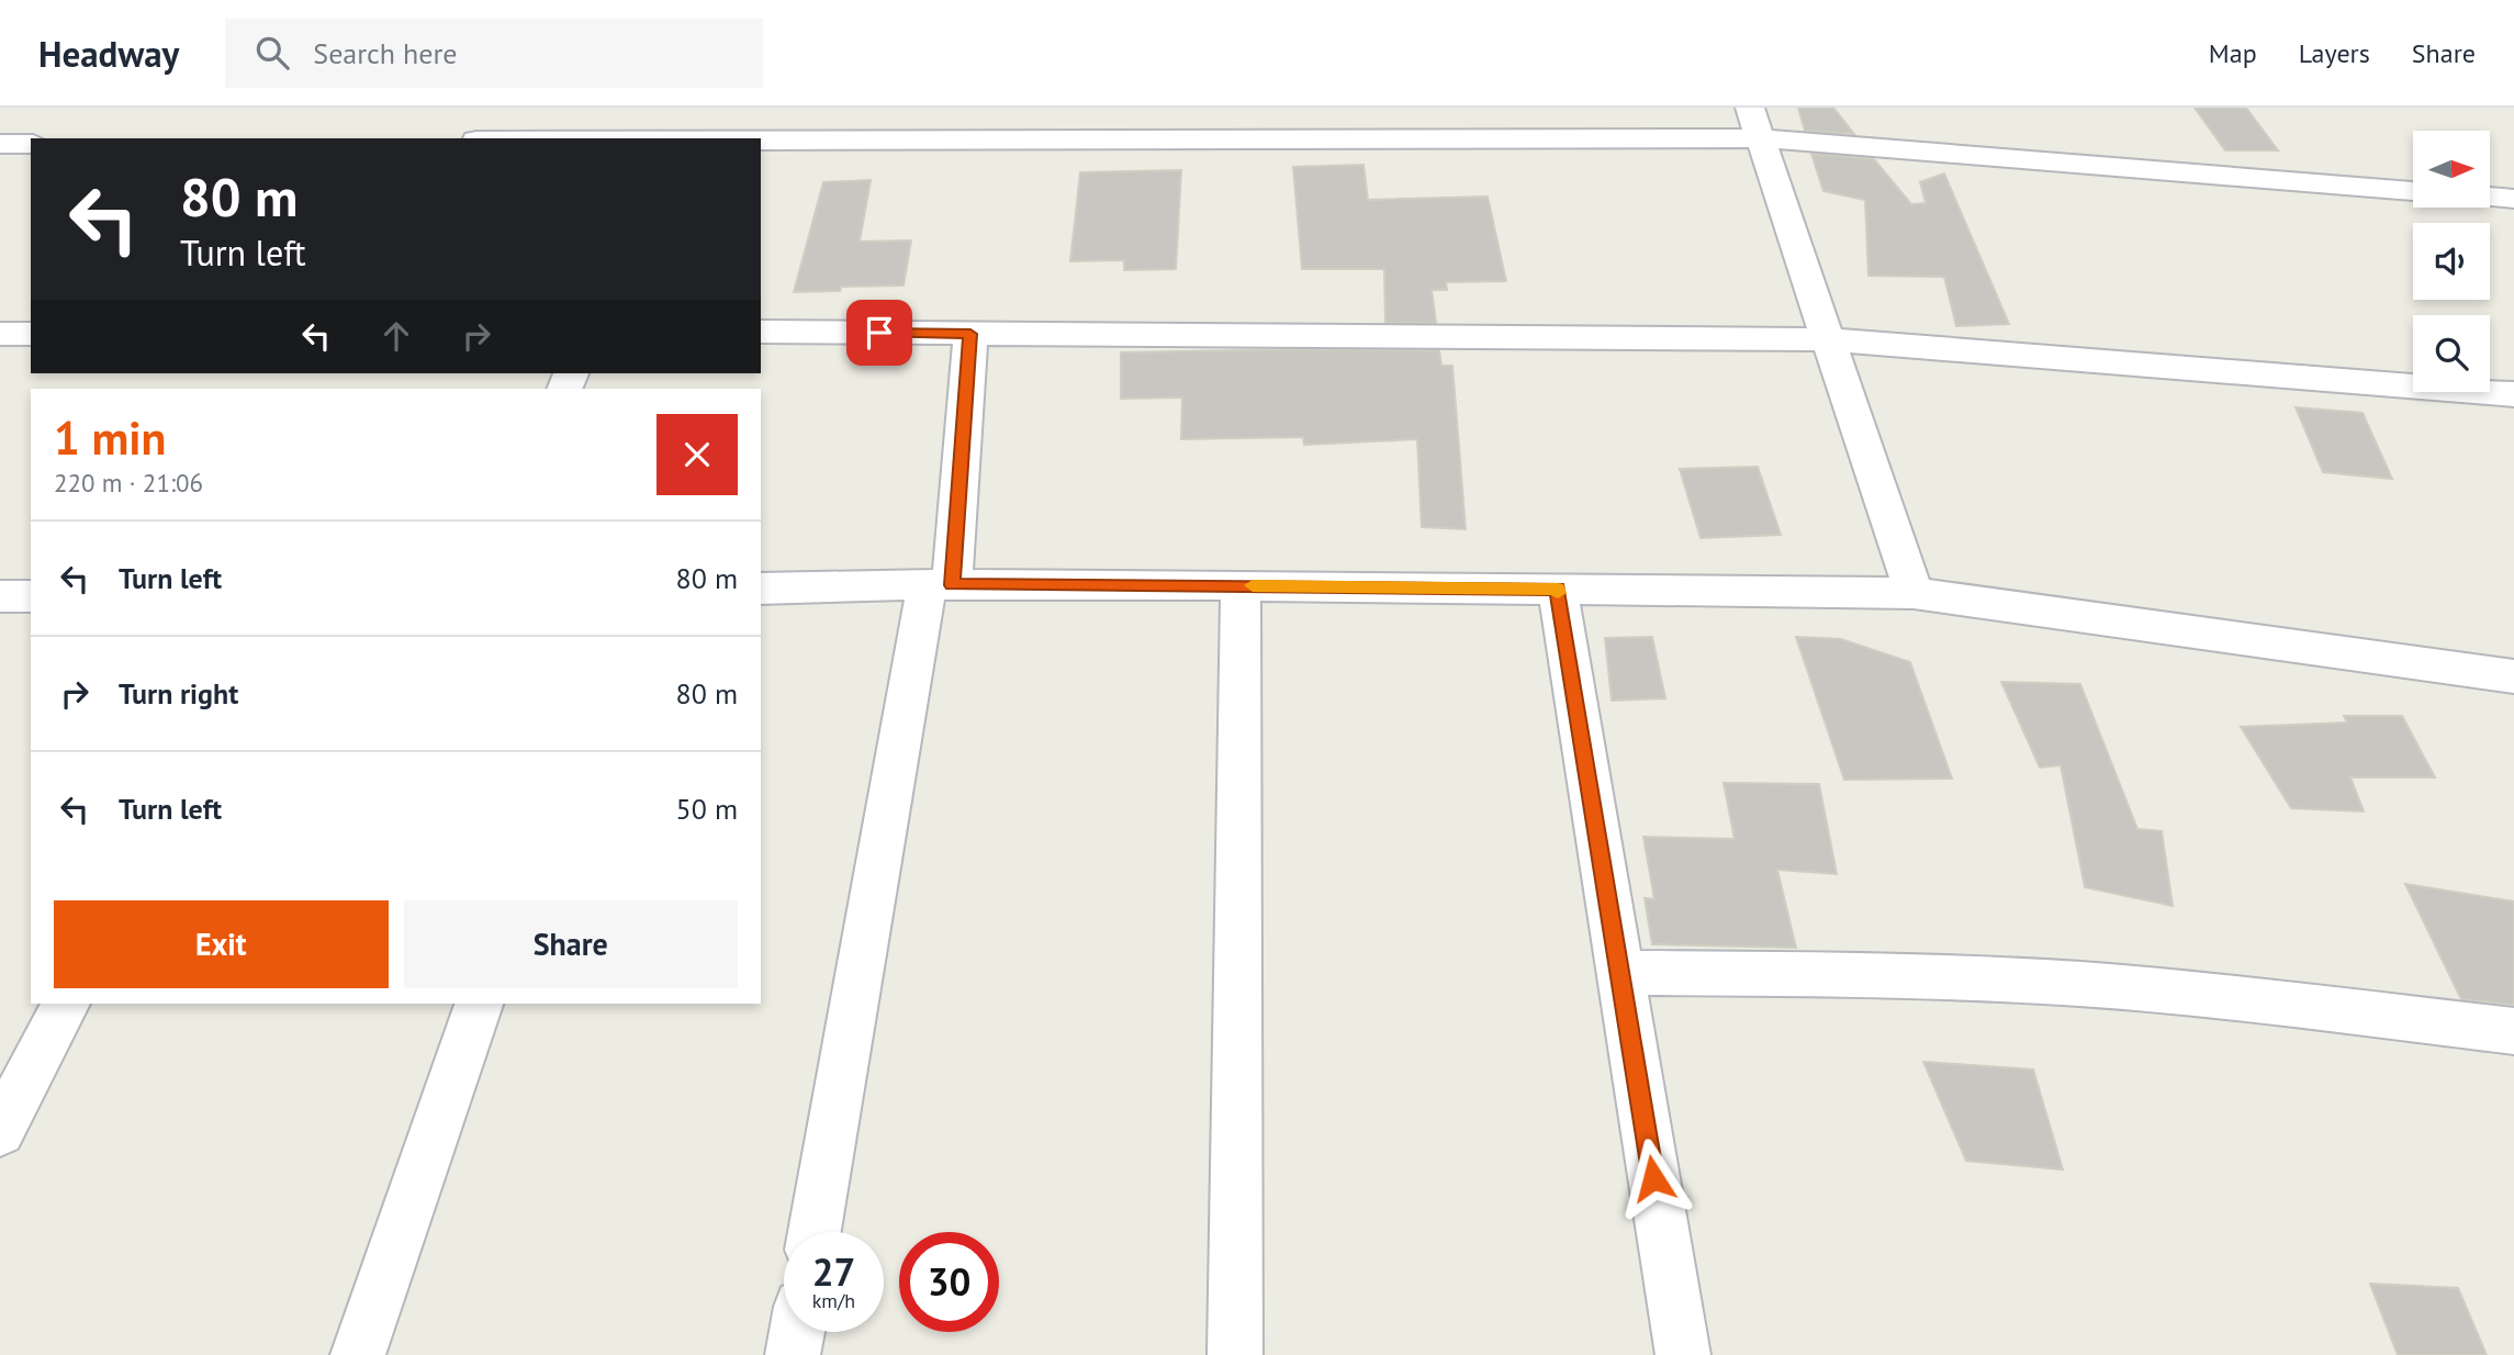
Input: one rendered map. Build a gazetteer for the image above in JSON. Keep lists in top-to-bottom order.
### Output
{
  "north": "right",
  "page": {
    "header": "Headway",
    "search": "Search here",
    "nav": ["Map", "Layers", "Share"],
    "turn": ["80 m", "Turn left"],
    "heading": ["1 min", "220 m · 21:06"],
    "list": [
      {
        "name": "Turn left",
        "value": "80 m"
      },
      {
        "name": "Turn right",
        "value": "80 m"
      },
      {
        "name": "Turn left",
        "value": "50 m"
      }
    ],
    "buttons": ["Exit", "Share"],
    "speed": "27 km/h",
    "limit": "30"
  }
}
